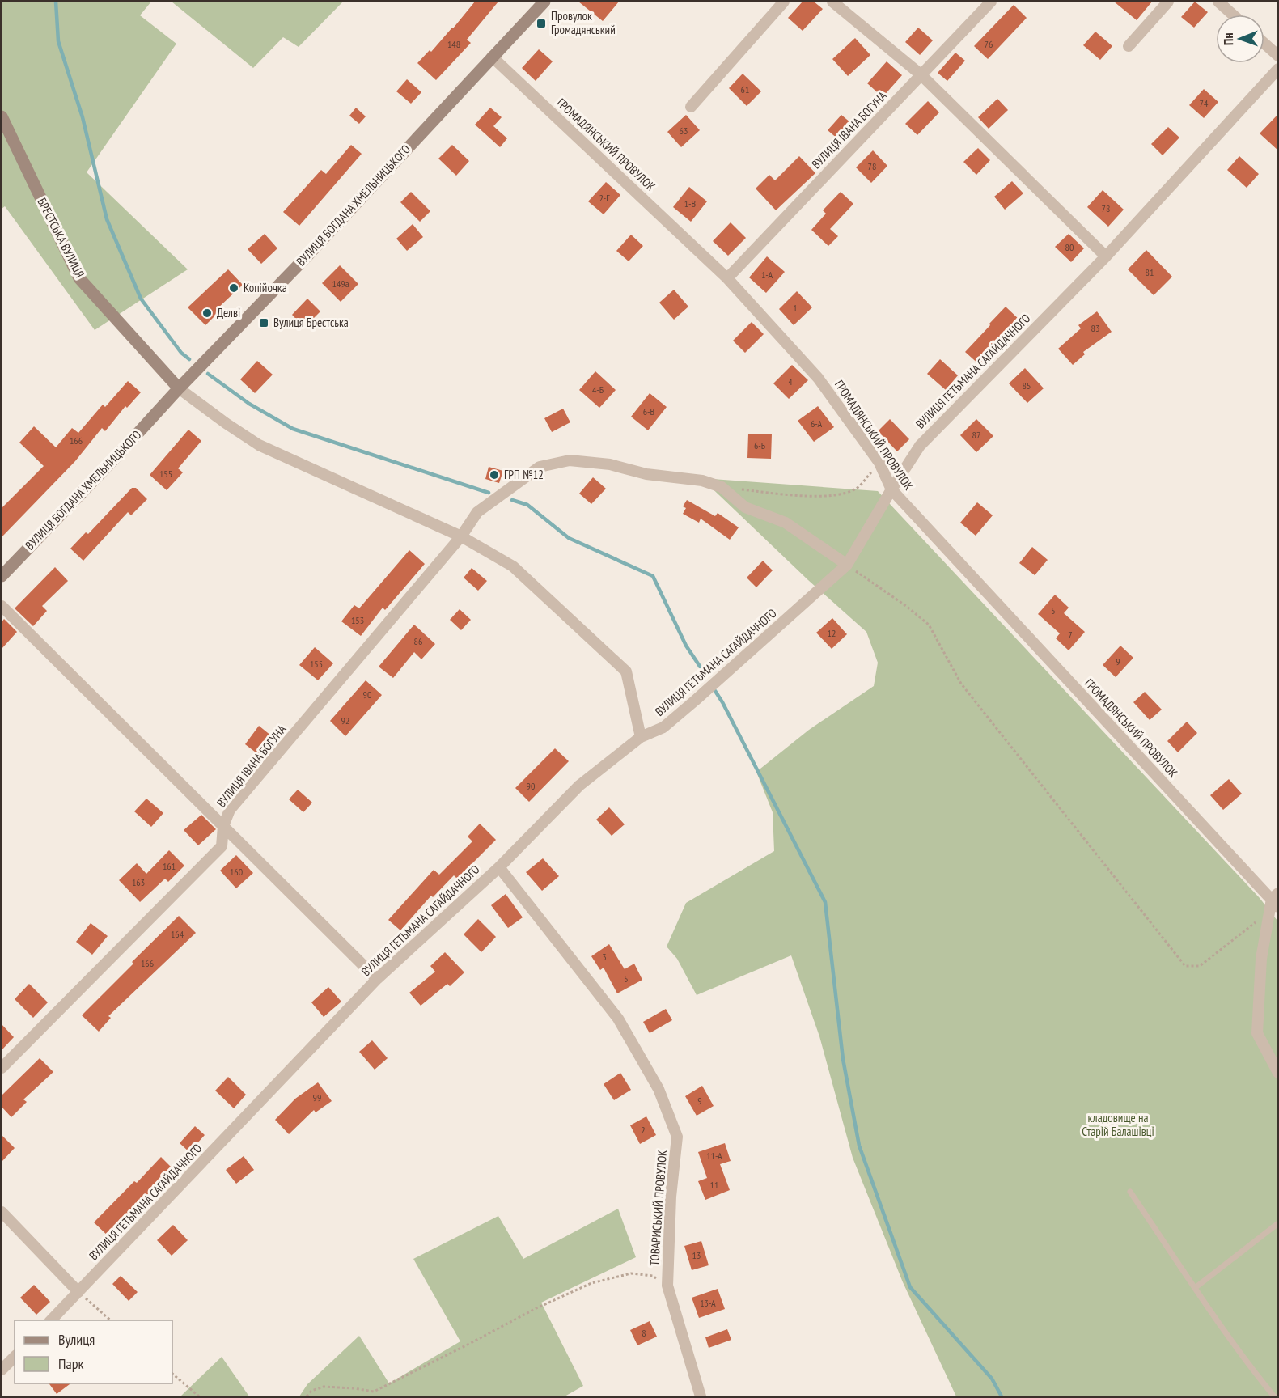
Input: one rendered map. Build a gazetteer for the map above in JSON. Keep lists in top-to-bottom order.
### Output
{
  "streets": {
    "street": [
      "ВУЛИЦЯ ІВАНА БОГУНА",
      "ГРОМАДЯНСЬКИЙ ПРОВУЛОК",
      "ВУЛИЦЯ БОГДАНА ХМЕЛЬНИЦЬКОГО",
      "БРЕСТСЬКА ВУЛИЦЯ",
      "ВУЛИЦЯ ГЕТЬМАНА САГАЙДАЧНОГО",
      "ТОВАРИСЬКИЙ ПРОВУЛОК"
    ]
  },
  "crossings": [
    ["ВУЛИЦЯ ІВАНА БОГУНА", "ГРОМАДЯНСЬКИЙ ПРОВУЛОК"],
    ["ГРОМАДЯНСЬКИЙ ПРОВУЛОК", "ВУЛИЦЯ БОГДАНА ХМЕЛЬНИЦЬКОГО"],
    ["ГРОМАДЯНСЬКИЙ ПРОВУЛОК", "ВУЛИЦЯ ГЕТЬМАНА САГАЙДАЧНОГО"],
    ["ВУЛИЦЯ БОГДАНА ХМЕЛЬНИЦЬКОГО", "БРЕСТСЬКА ВУЛИЦЯ"],
    ["ВУЛИЦЯ ГЕТЬМАНА САГАЙДАЧНОГО", "ТОВАРИСЬКИЙ ПРОВУЛОК"]
  ],
  "parks": ["кладовище на Старій Балашівці"],
  "places": {
    "transit": ["Провулок Громадянський", "Вулиця Брестська"],
    "other": ["Копійочка", "Делві", "ГРП №12"]
  },
  "house_numbers": [
    "148",
    "76",
    "61",
    "74",
    "63",
    "78",
    "2-Г",
    "1-В",
    "78",
    "80",
    "81",
    "1-А",
    "149а",
    "1",
    "83",
    "4",
    "85",
    "4-Б",
    "6-В",
    "6-А",
    "87",
    "166",
    "6-Б",
    "155",
    "5",
    "153",
    "12",
    "7",
    "86",
    "9",
    "155",
    "90",
    "92",
    "90",
    "161",
    "160",
    "163",
    "164",
    "3",
    "166",
    "5",
    "99",
    "9",
    "2",
    "11-А",
    "11",
    "13",
    "13-А",
    "8"
  ],
  "legend": ["Вулиця", "Парк"],
  "north": "left"
}
